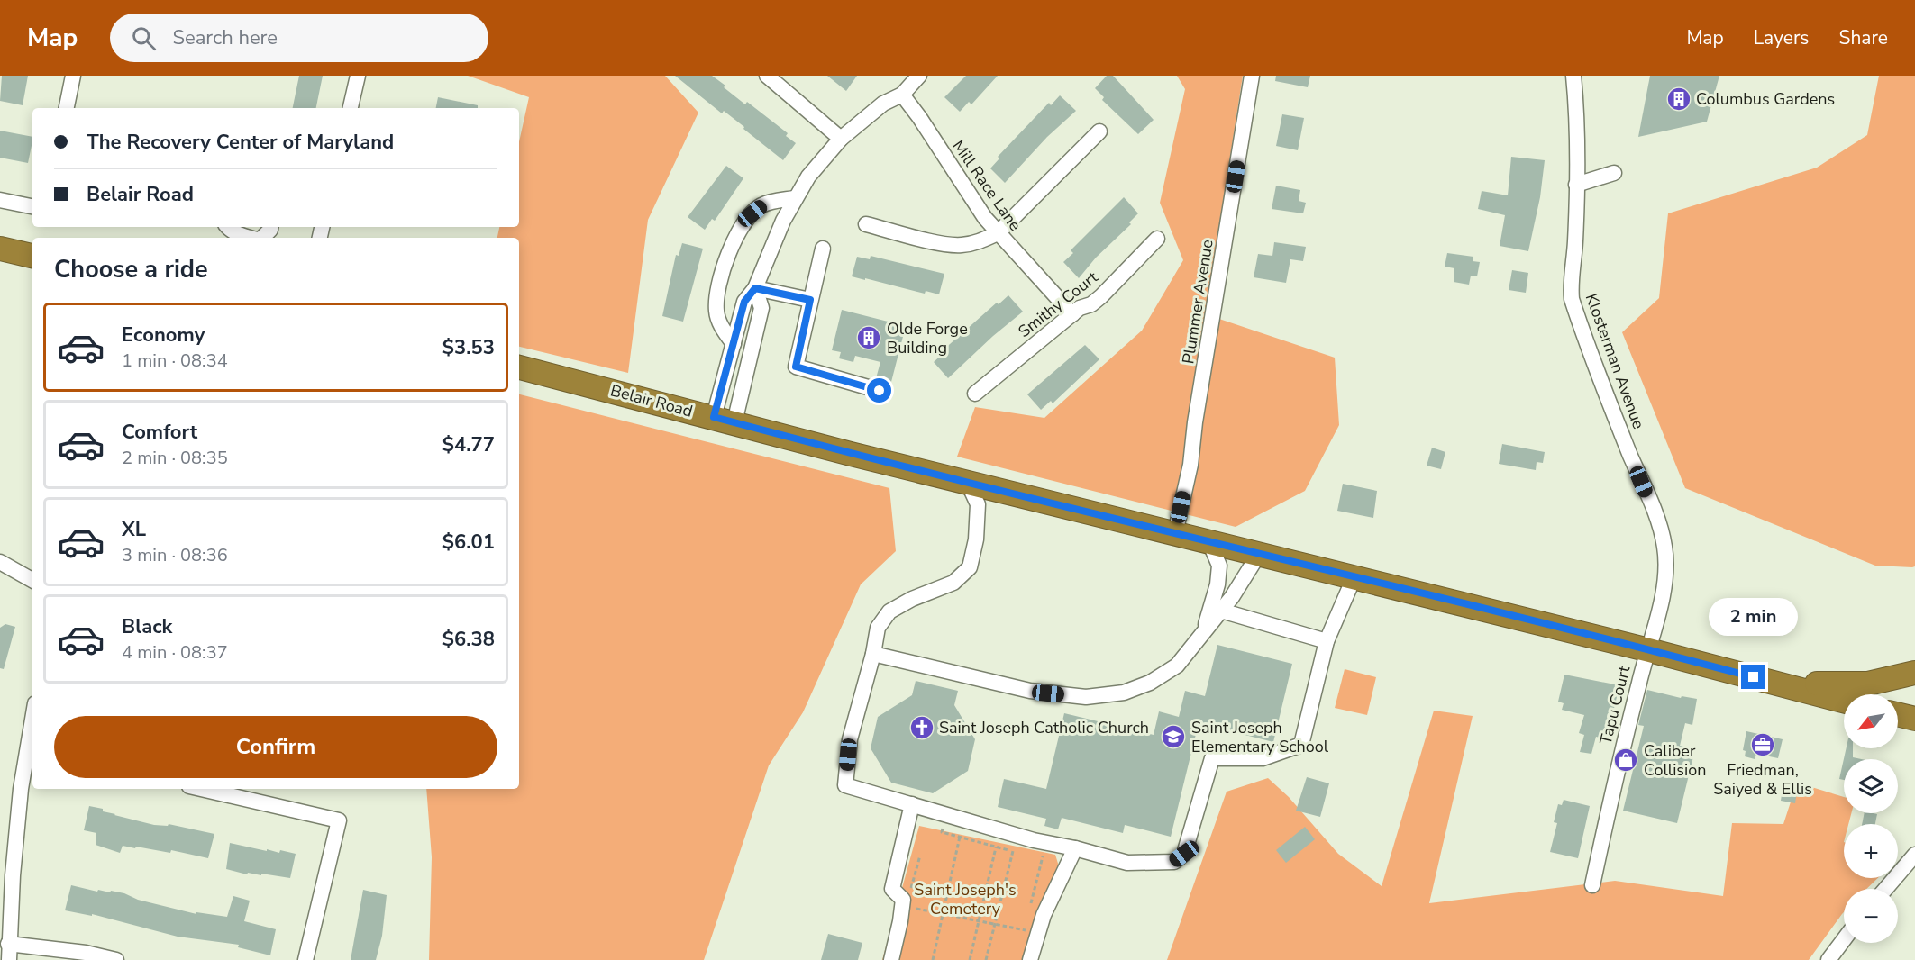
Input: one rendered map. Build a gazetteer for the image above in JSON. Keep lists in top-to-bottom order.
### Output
{
  "streets": {
    "highway": ["Belair Road"],
    "street": [
      "Mill Race Lane",
      "Plummer Avenue",
      "Smithy Court",
      "Klosterman Avenue",
      "Tapu Court"
    ]
  },
  "crossings": [
    ["Mill Race Lane", "Smithy Court"],
    ["Plummer Avenue", "Belair Road"],
    ["Klosterman Avenue", "Belair Road"],
    ["Klosterman Avenue", "Tapu Court"],
    ["Belair Road", "Tapu Court"]
  ],
  "parks": ["Saint Joseph's Cemetery"],
  "places": {
    "building": ["Columbus Gardens", "Olde Forge Building"],
    "church": ["Saint Joseph Catholic Church"],
    "school or university": ["Saint Joseph Elementary School"],
    "office": ["Friedman, Saiyed & Ellis"],
    "shop": ["Caliber Collision"]
  },
  "north": "bottom left",
  "page": {
    "header": "Map",
    "search": "Search here",
    "nav": ["Map", "Layers", "Share"],
    "banner": ["The Recovery Center of Maryland", "Belair Road"],
    "heading": "Choose a ride",
    "list": [
      {
        "name": "Economy",
        "note": "1 min · 08:34",
        "value": "$3.53"
      },
      {
        "name": "Comfort",
        "note": "2 min · 08:35",
        "value": "$4.77"
      },
      {
        "name": "XL",
        "note": "3 min · 08:36",
        "value": "$6.01"
      },
      {
        "name": "Black",
        "note": "4 min · 08:37",
        "value": "$6.38"
      }
    ],
    "bubble": "2 min",
    "map_buttons": ["+", "−"],
    "buttons": "Confirm"
  }
}
